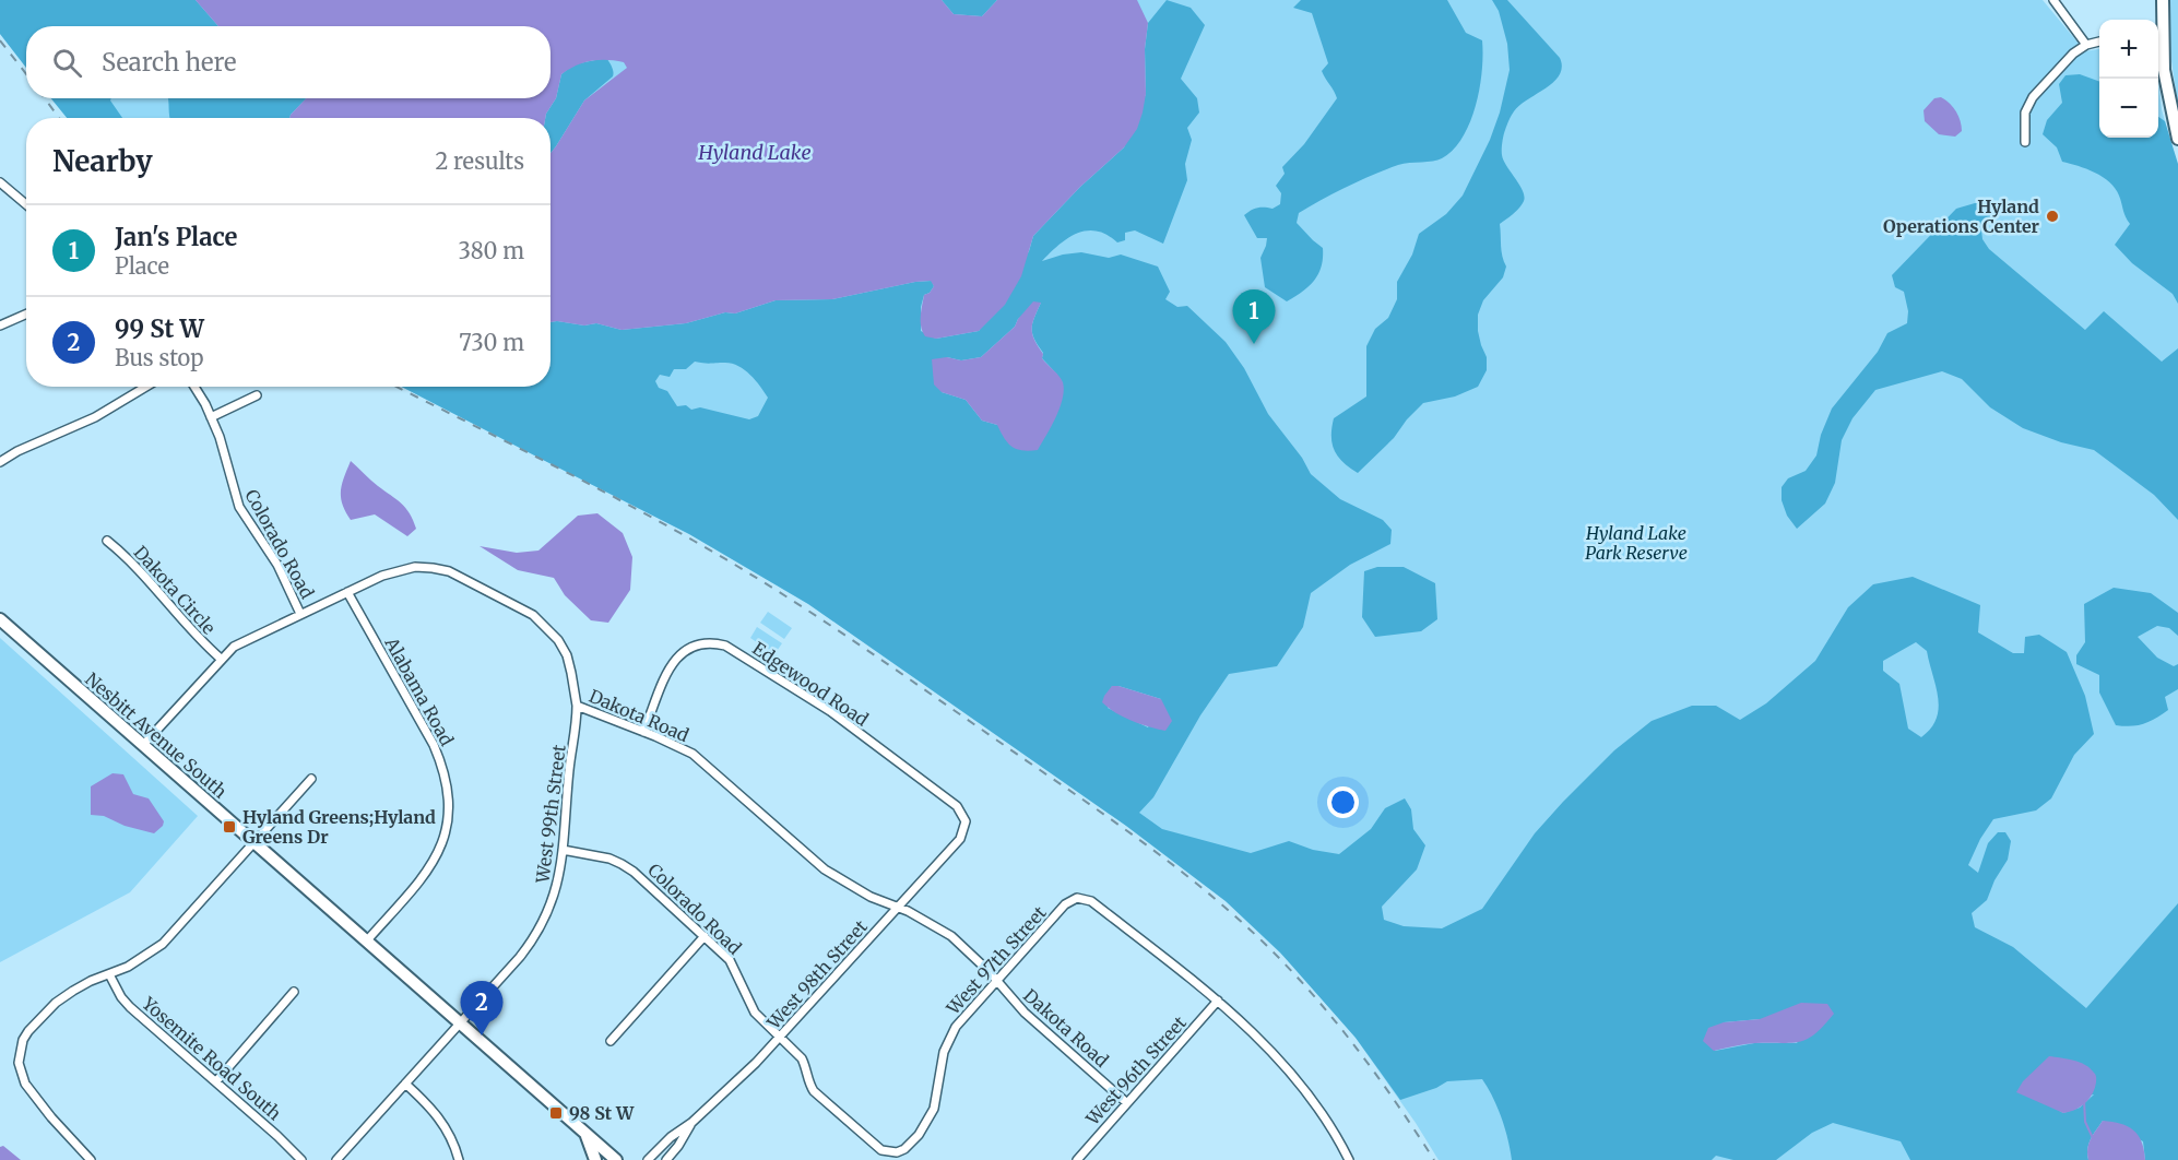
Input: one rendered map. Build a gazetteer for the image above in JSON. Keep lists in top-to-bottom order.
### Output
{
  "streets": {
    "street": [
      "Colorado Road",
      "Dakota Circle",
      "Edgewood Road",
      "Alabama Road",
      "Dakota Road",
      "Nesbitt Avenue South",
      "West 99th Street",
      "West 97th Street",
      "West 98th Street",
      "Yosemite Road South",
      "West 96th Street"
    ]
  },
  "crossings": [
    ["Colorado Road", "Dakota Road"],
    ["Colorado Road", "West 99th Street"],
    ["Colorado Road", "West 97th Street"],
    ["Colorado Road", "West 98th Street"],
    ["Dakota Circle", "Dakota Road"],
    ["Edgewood Road", "Dakota Road"],
    ["Edgewood Road", "West 98th Street"],
    ["Alabama Road", "Dakota Road"],
    ["Alabama Road", "Nesbitt Avenue South"],
    ["Dakota Road", "Nesbitt Avenue South"],
    ["Dakota Road", "West 99th Street"],
    ["Dakota Road", "West 97th Street"],
    ["Dakota Road", "West 98th Street"],
    ["Dakota Road", "West 96th Street"],
    ["Nesbitt Avenue South", "West 99th Street"],
    ["West 97th Street", "West 96th Street"]
  ],
  "water": ["Hyland Lake"],
  "parks": ["Hyland Lake Park Reserve"],
  "places": {
    "other": ["Hyland Operations Center"],
    "transit": ["Hyland Greens;Hyland Greens Dr", "98 St W"]
  },
  "page": {
    "map_buttons": ["+", "−"],
    "search": "Search here",
    "heading": ["Nearby", "2 results"],
    "list": [
      {
        "mark": "1",
        "name": "Jan's Place",
        "note": "Place",
        "value": "380 m"
      },
      {
        "mark": "2",
        "name": "99 St W",
        "note": "Bus stop",
        "value": "730 m"
      }
    ],
    "pins": ["1", "2"]
  }
}
